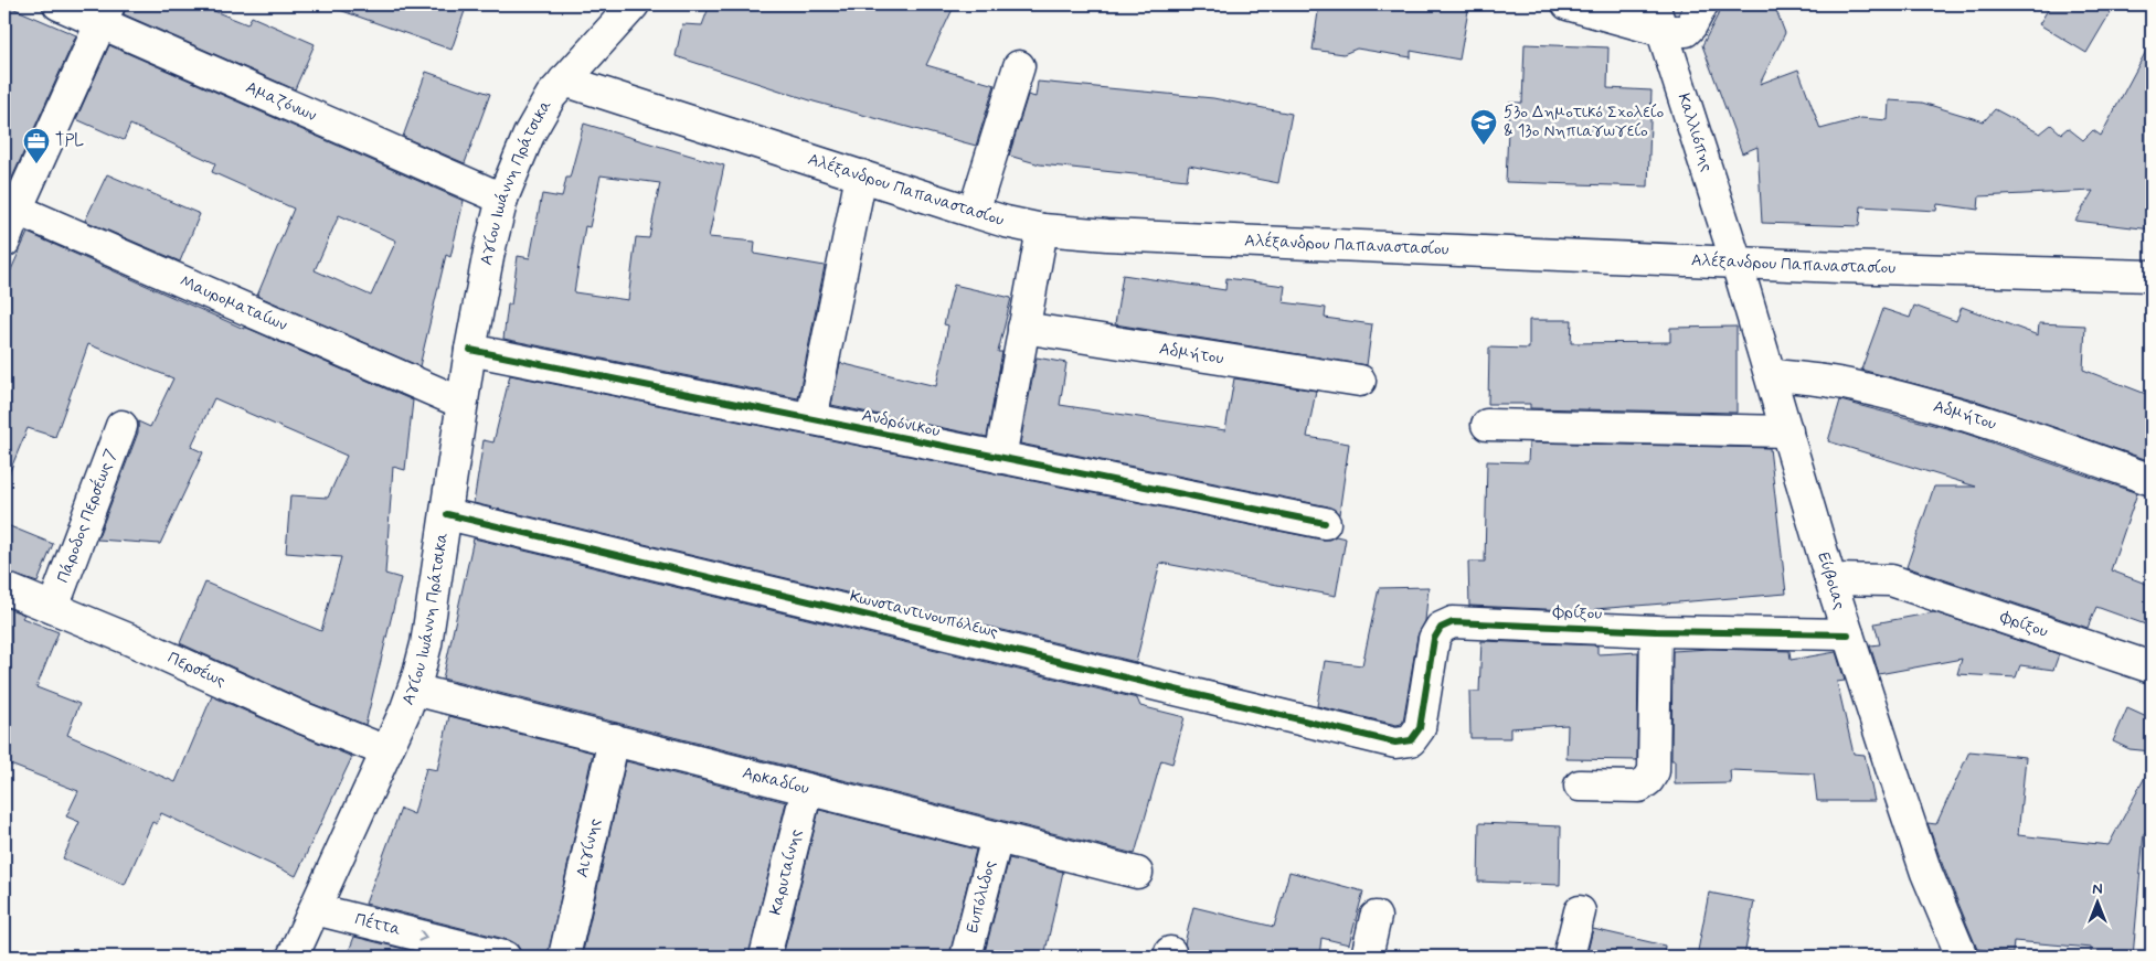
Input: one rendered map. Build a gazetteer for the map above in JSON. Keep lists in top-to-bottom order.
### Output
{
  "streets": {
    "street": [
      "Αμαζόνων",
      "Καλλιόπης",
      "Αγίου Ιωάννη Πράτσικα",
      "Αλέξανδρου Παπαναστασίου",
      "Μαυροματαίων",
      "Αδμήτου",
      "Ανδρόνικου",
      "Πάροδος Περσέως 7",
      "Εύβοιας",
      "Φρίξου",
      "Κωνσταντινουπόλεως",
      "Περσέως",
      "Αρκαδίου",
      "Αιγίνης",
      "Καρυταίνης",
      "Ευπόλιδος",
      "Πέττα"
    ]
  },
  "crossings": [
    ["Αμαζόνων", "Αγίου Ιωάννη Πράτσικα"],
    ["Καλλιόπης", "Αλέξανδρου Παπαναστασίου"],
    ["Καλλιόπης", "Εύβοιας"],
    ["Αγίου Ιωάννη Πράτσικα", "Αλέξανδρου Παπαναστασίου"],
    ["Αγίου Ιωάννη Πράτσικα", "Μαυροματαίων"],
    ["Αγίου Ιωάννη Πράτσικα", "Ανδρόνικου"],
    ["Αγίου Ιωάννη Πράτσικα", "Κωνσταντινουπόλεως"],
    ["Αγίου Ιωάννη Πράτσικα", "Περσέως"],
    ["Αγίου Ιωάννη Πράτσικα", "Αρκαδίου"],
    ["Αγίου Ιωάννη Πράτσικα", "Πέττα"],
    ["Αλέξανδρου Παπαναστασίου", "Εύβοιας"],
    ["Αδμήτου", "Εύβοιας"],
    ["Πάροδος Περσέως 7", "Περσέως"],
    ["Εύβοιας", "Φρίξου"],
    ["Φρίξου", "Κωνσταντινουπόλεως"],
    ["Αρκαδίου", "Αιγίνης"],
    ["Αρκαδίου", "Καρυταίνης"],
    ["Αρκαδίου", "Ευπόλιδος"]
  ],
  "one_way": ["Πέττα"],
  "places": {
    "school or university": ["53ο Δημοτικό Σχολείο & 13ο Νηπιαγωγείο"],
    "office": ["TPL"]
  },
  "north": "top"
}
